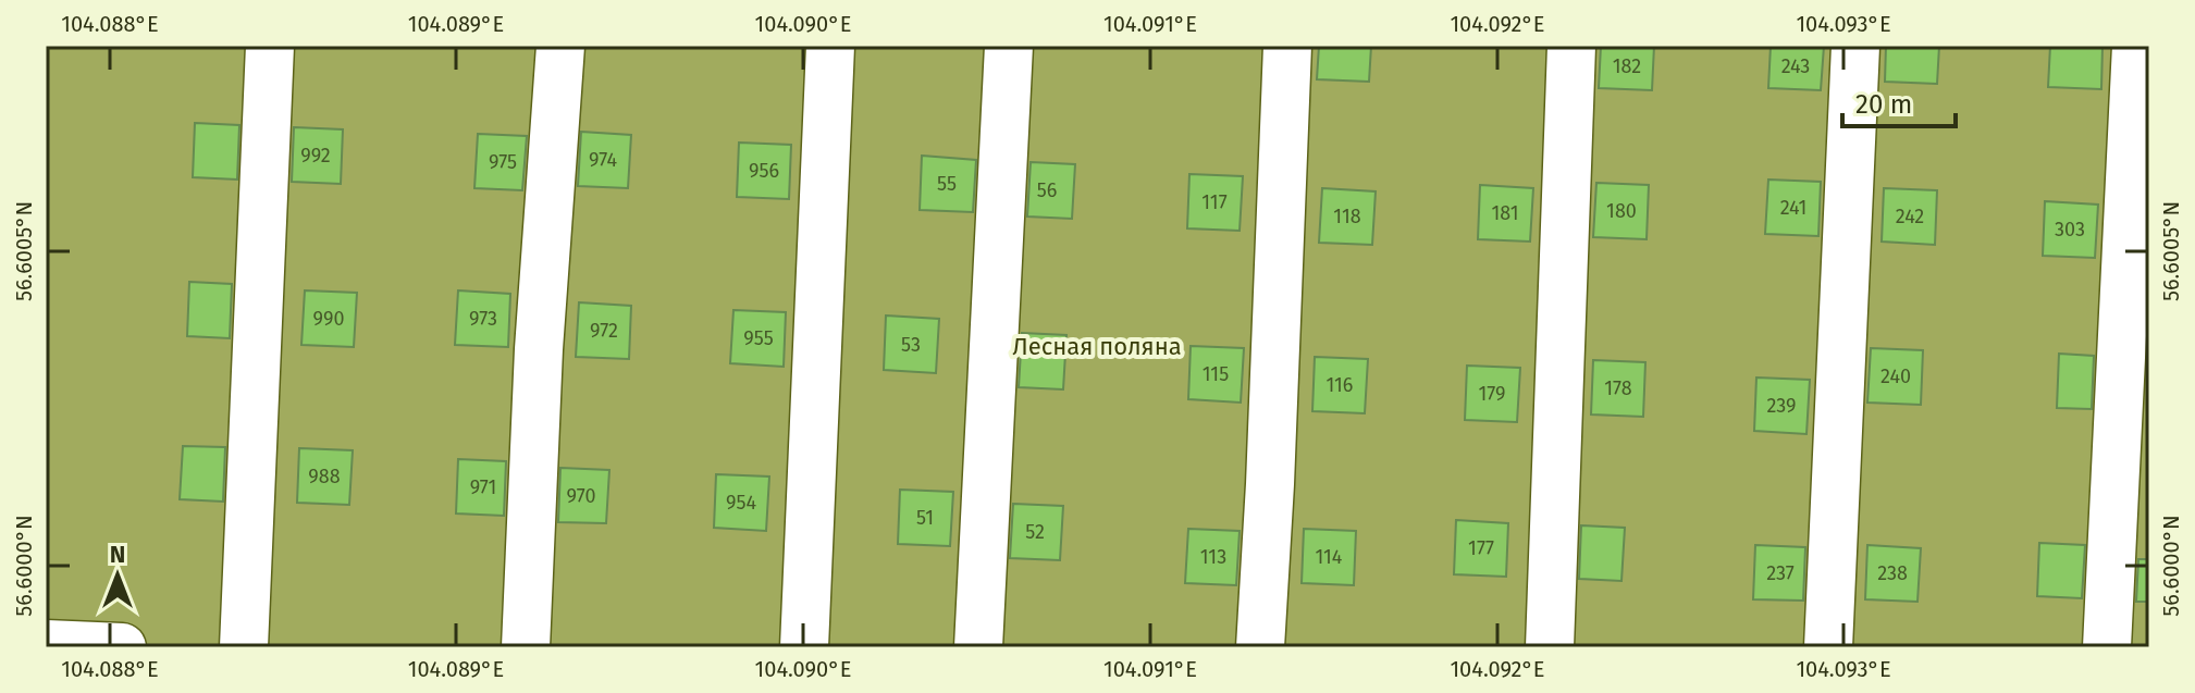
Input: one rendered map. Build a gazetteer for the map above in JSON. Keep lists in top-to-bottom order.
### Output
{
  "parks": ["Лесная поляна"],
  "house_numbers": [
    "182",
    "243",
    "992",
    "974",
    "975",
    "956",
    "55",
    "56",
    "117",
    "241",
    "180",
    "181",
    "118",
    "242",
    "303",
    "990",
    "973",
    "972",
    "955",
    "53",
    "115",
    "240",
    "116",
    "178",
    "179",
    "239",
    "988",
    "971",
    "970",
    "954",
    "51",
    "52",
    "177",
    "113",
    "114",
    "237",
    "238"
  ],
  "scale_bar": "20 m",
  "north": "top",
  "coordinates": [
    "104.088°E",
    "104.089°E",
    "104.090°E",
    "104.091°E",
    "104.092°E",
    "104.093°E",
    "56.6005°N",
    "56.6000°N"
  ]
}
